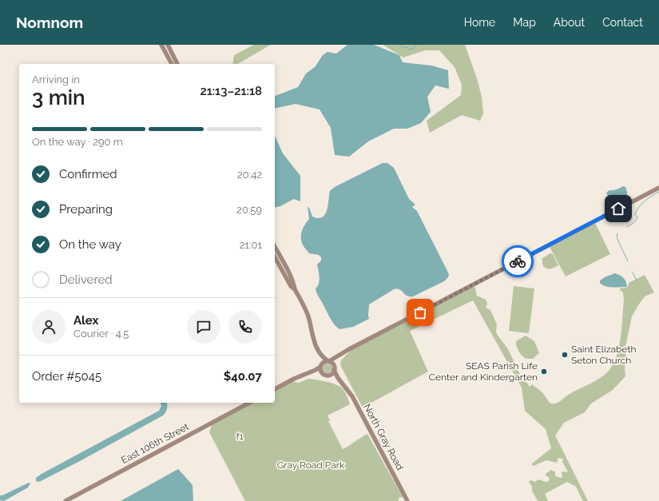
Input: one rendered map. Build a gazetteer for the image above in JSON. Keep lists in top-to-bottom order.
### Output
{
  "streets": {
    "street": ["North Gray Road", "East 106th Street"]
  },
  "parks": ["f1", "Gray Road Park"],
  "places": ["Saint Elizabeth Seton Church", "SEAS Parish Life Center and Kindergarten"],
  "page": {
    "header": "Nomnom",
    "nav": [
      "Home",
      "Map",
      "About",
      "Contact"
    ],
    "heading": ["3 min", "Arriving in", "21:13–21:18"],
    "panel": [
      "Alex",
      "Courier · 4.5",
      "Order #5045",
      "$40.07"
    ],
    "bar": "On the way · 290 m",
    "list": [
      ["Confirmed", "20:42"],
      ["Preparing", "20:59"],
      ["On the way", "21:01"],
      "Delivered"
    ]
  }
}
